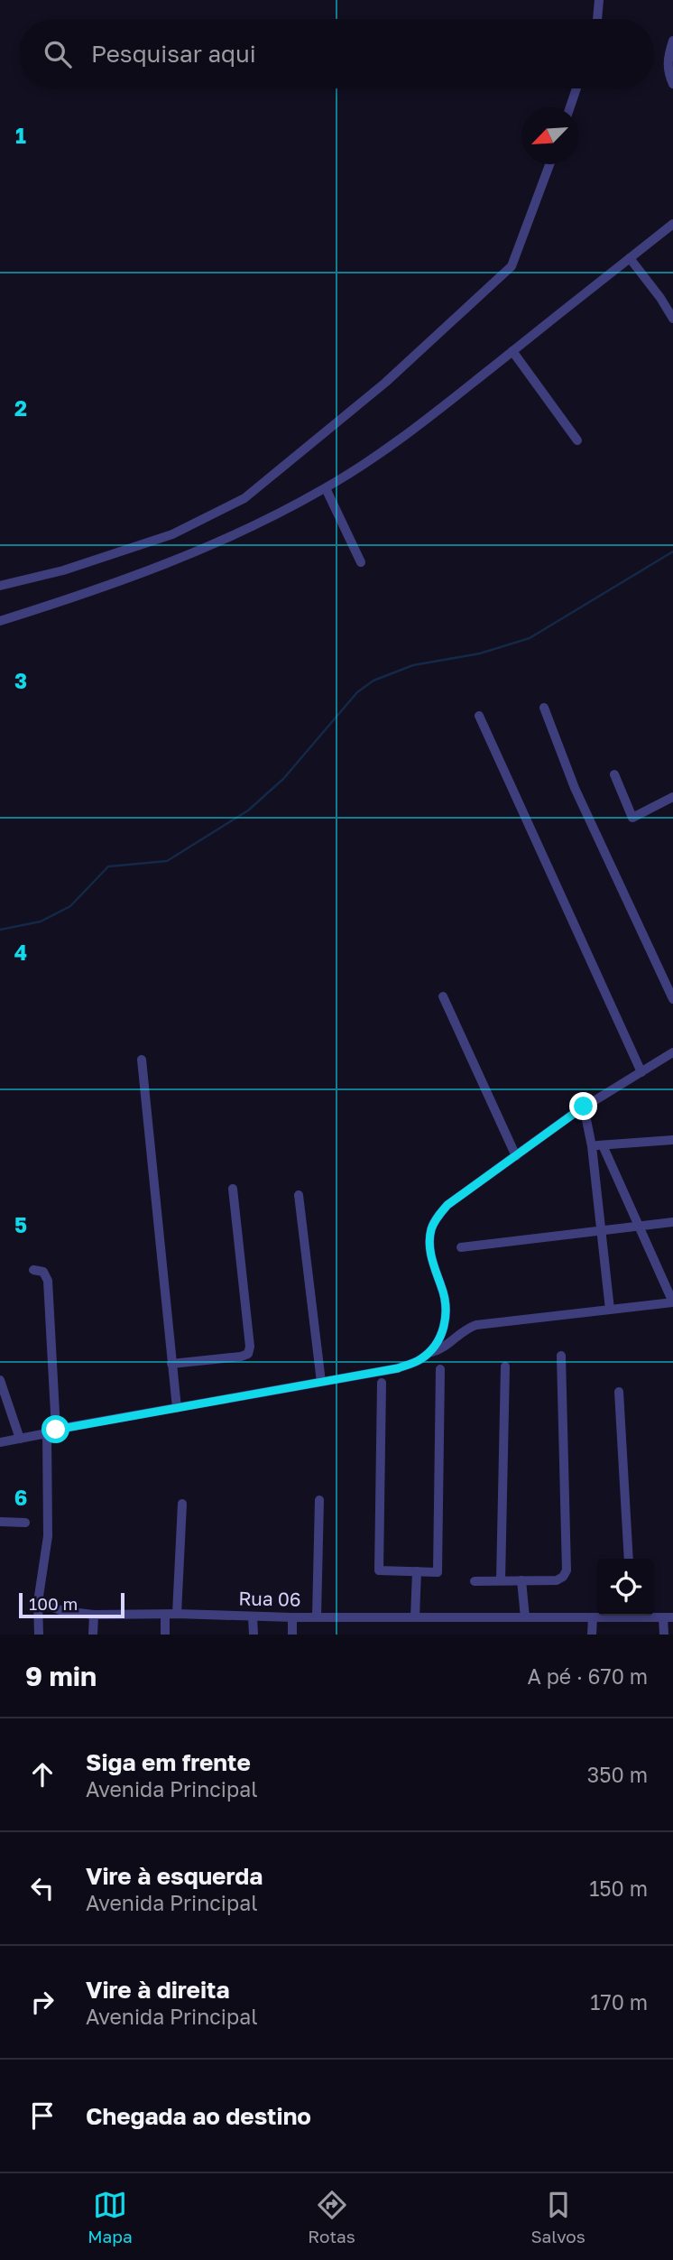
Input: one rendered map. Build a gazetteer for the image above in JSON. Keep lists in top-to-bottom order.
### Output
{
  "streets": {
    "street": ["Rua 06"]
  },
  "scale_bar": "100 m",
  "north": "bottom left",
  "page": {
    "search": "Pesquisar aqui",
    "scale": "100 m",
    "heading": ["9 min", "A pé · 670 m"],
    "list": [
      ["Siga em frente", "Avenida Principal", "350 m"],
      ["Vire à esquerda", "Avenida Principal", "150 m"],
      ["Vire à direita", "Avenida Principal", "170 m"],
      "Chegada ao destino"
    ],
    "nav": ["Mapa", "Rotas", "Salvos"]
  },
  "grid": {
    "rows": [
      "1",
      "2",
      "3",
      "4",
      "5",
      "6"
    ]
  }
}
